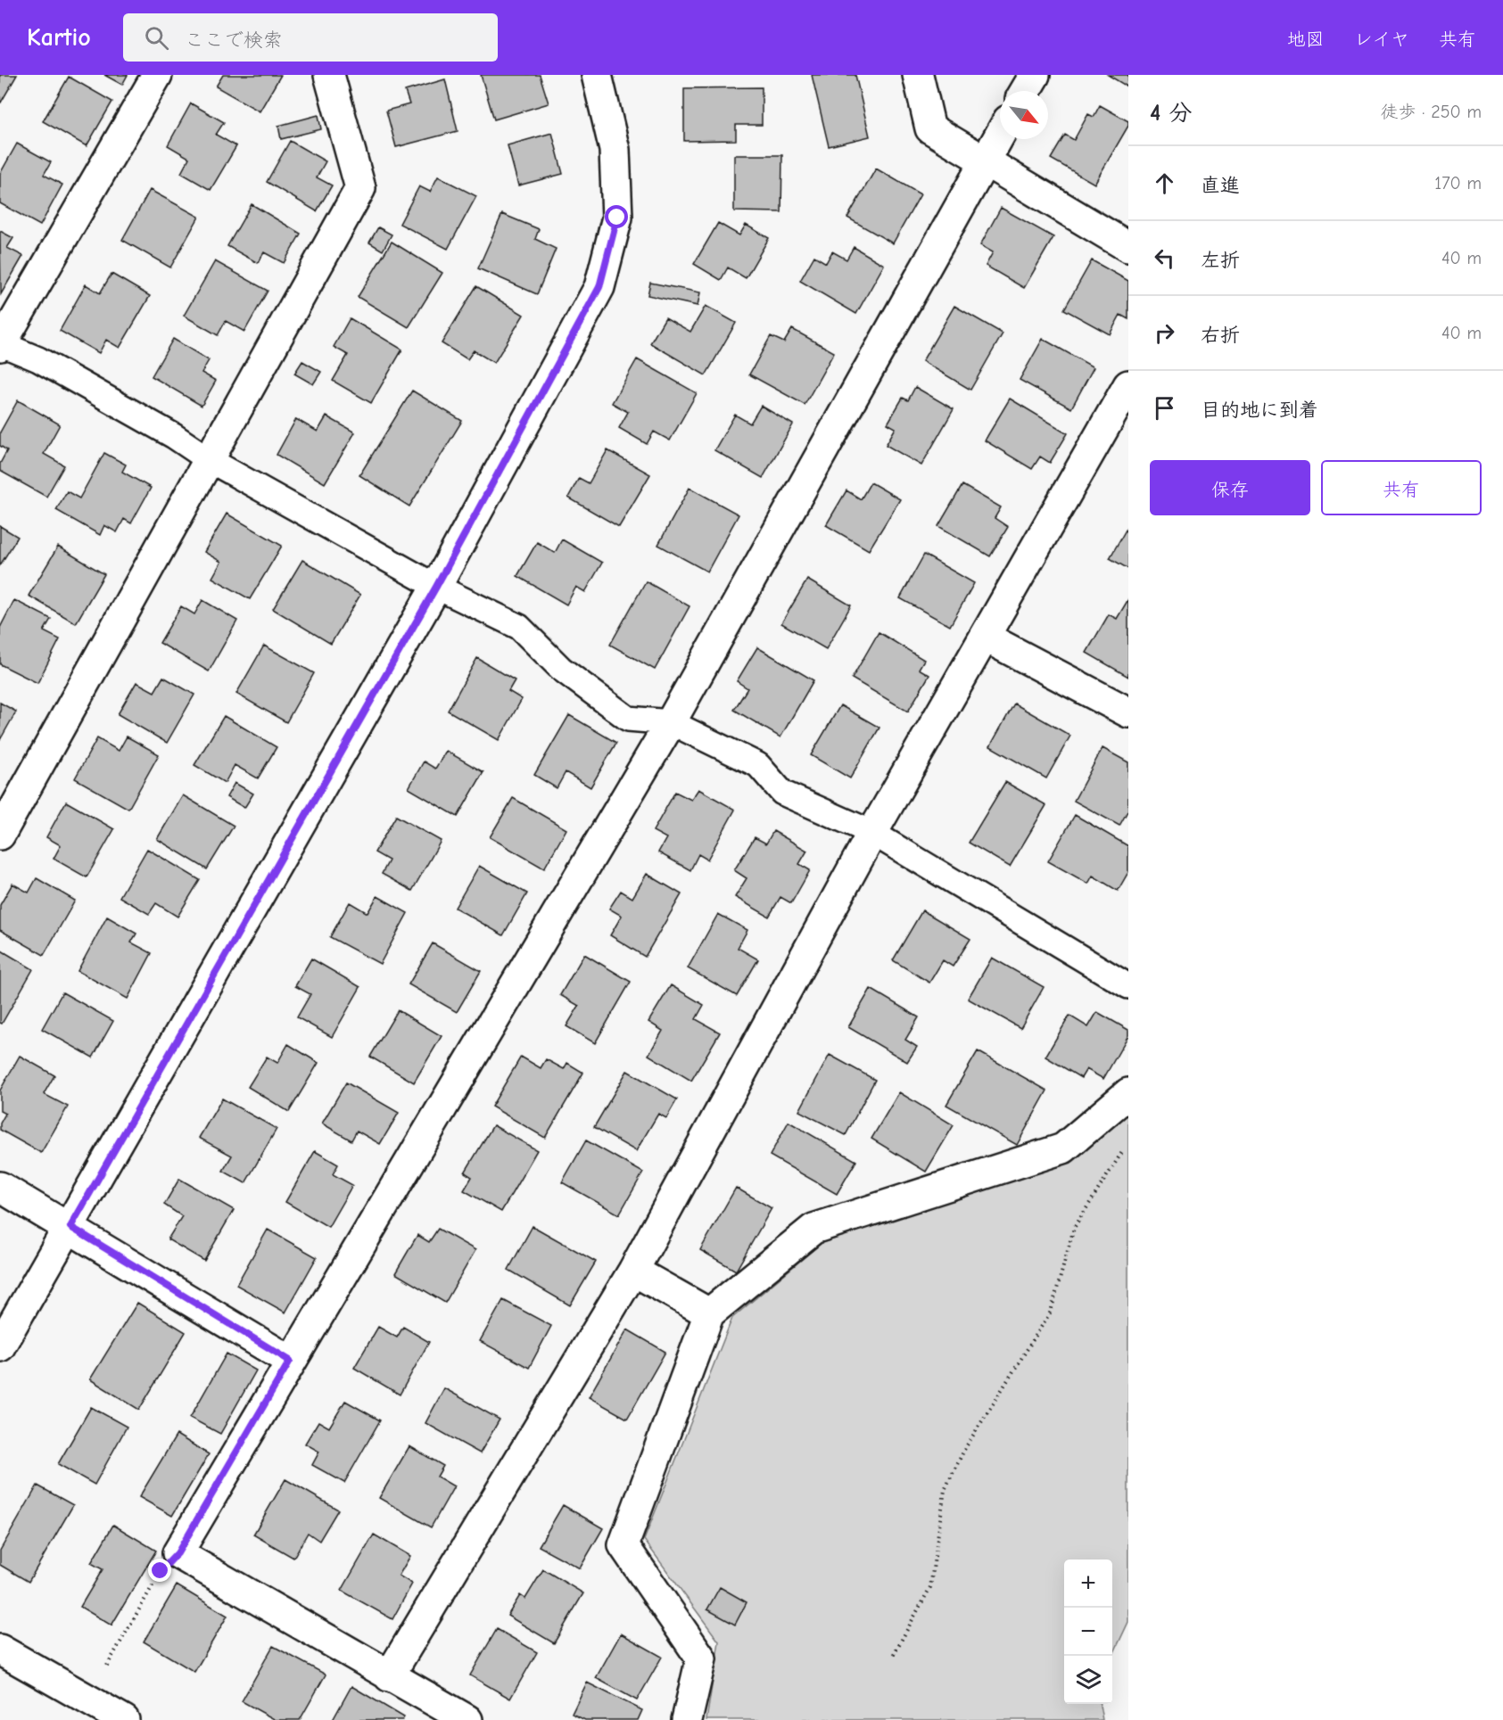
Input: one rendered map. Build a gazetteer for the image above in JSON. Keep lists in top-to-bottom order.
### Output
{
  "north": "bottom right",
  "page": {
    "header": "Kartio",
    "search": "ここで検索",
    "nav": ["地図", "レイヤ", "共有"],
    "heading": ["4 分", "徒歩 · 250 m"],
    "list": [
      ["直進", "170 m"],
      ["左折", "40 m"],
      ["右折", "40 m"],
      "目的地に到着"
    ],
    "buttons": ["保存", "共有"],
    "map_buttons": ["+", "−"]
  }
}
